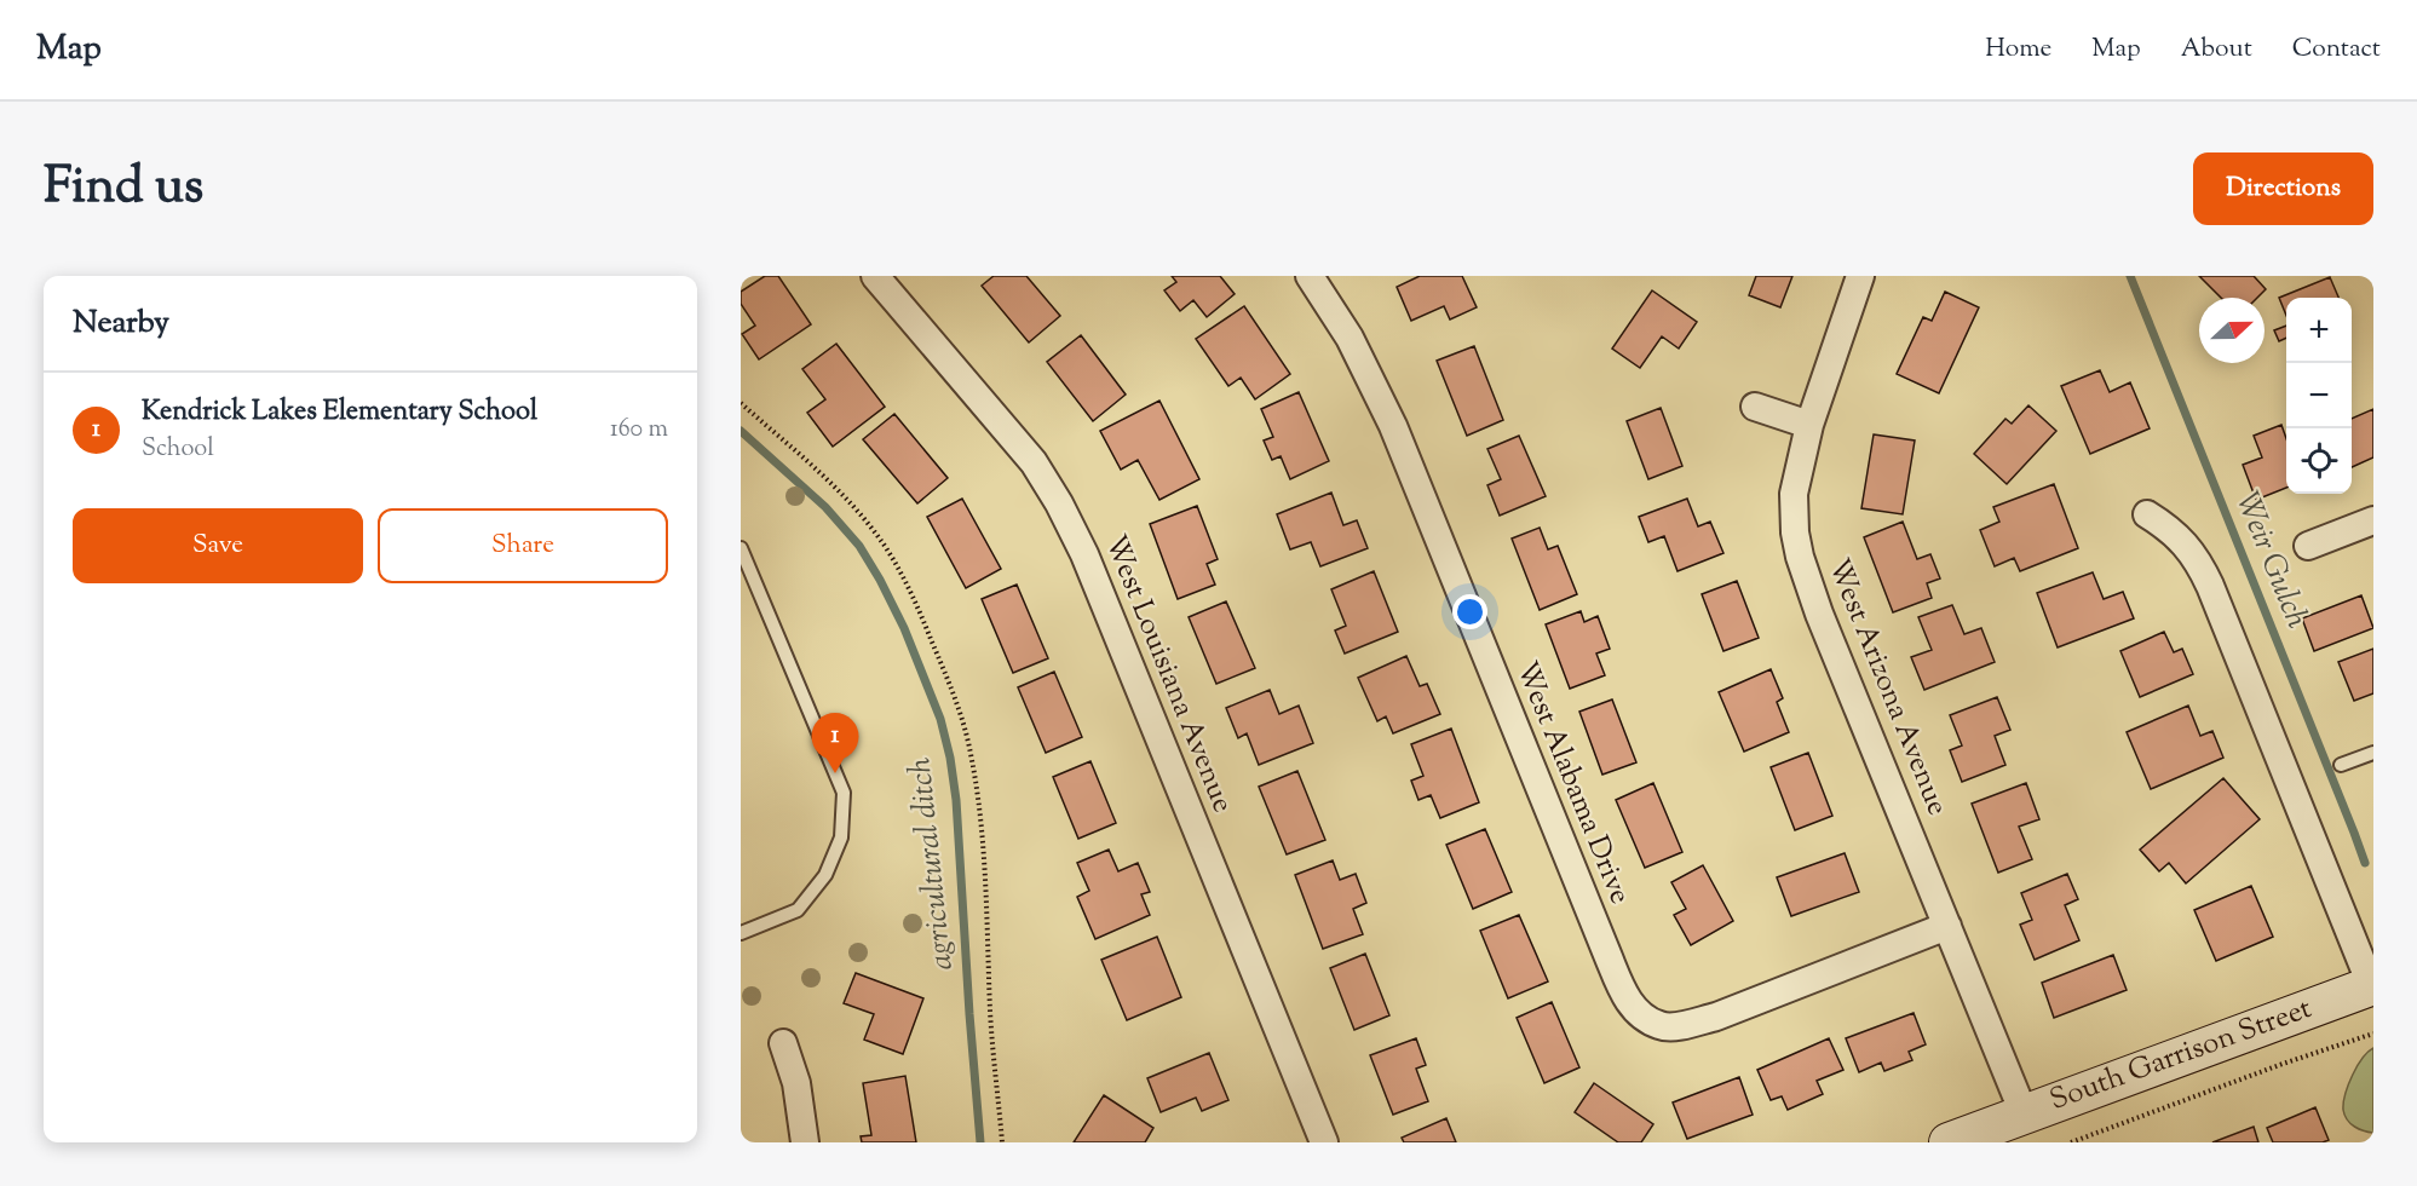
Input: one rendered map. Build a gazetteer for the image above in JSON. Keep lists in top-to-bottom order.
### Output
{
  "streets": {
    "main road": ["South Garrison Street"],
    "street": ["West Louisiana Avenue", "West Arizona Avenue", "West Alabama Drive"]
  },
  "crossings": [
    ["West Arizona Avenue", "West Alabama Drive"],
    ["West Arizona Avenue", "South Garrison Street"]
  ],
  "water": ["Weir Gulch", "agricultural ditch"],
  "north": "right",
  "page": {
    "header": "Map",
    "nav": [
      "Home",
      "Map",
      "About",
      "Contact"
    ],
    "title": "Find us",
    "buttons": [
      "Directions",
      ["Save", "Share"]
    ],
    "heading": "Nearby",
    "map_buttons": ["+", "−"],
    "list": [
      {
        "mark": "1",
        "name": "Kendrick Lakes Elementary School",
        "note": "School",
        "value": "160 m"
      }
    ],
    "pins": "1"
  }
}
